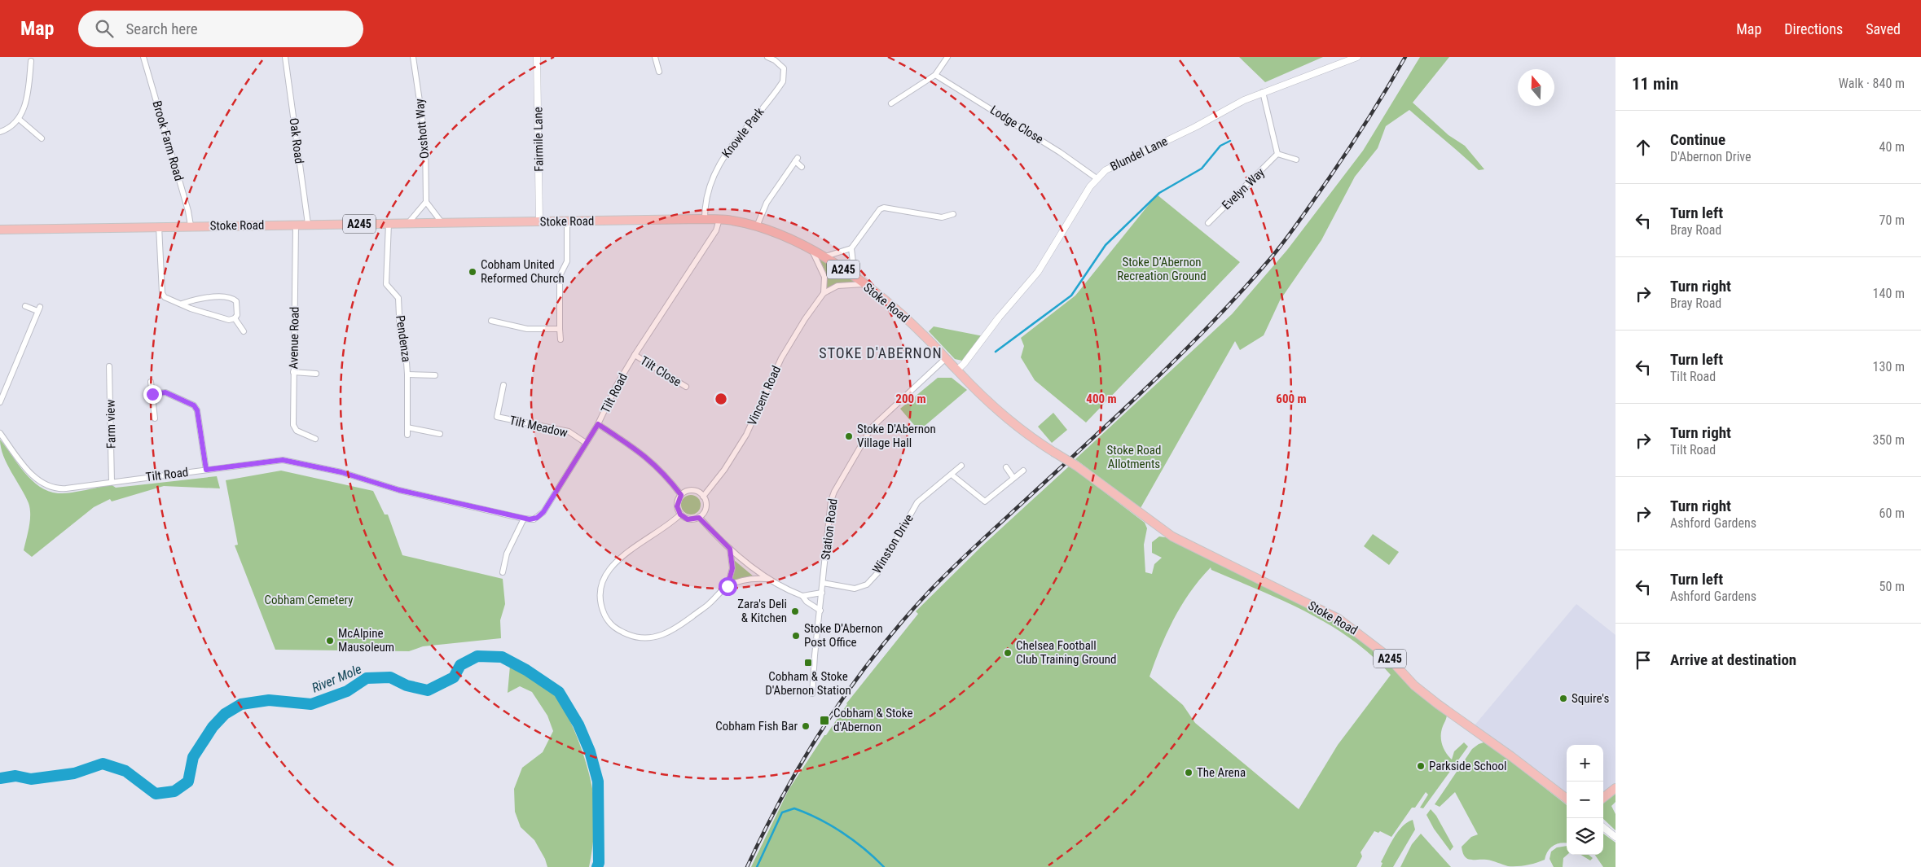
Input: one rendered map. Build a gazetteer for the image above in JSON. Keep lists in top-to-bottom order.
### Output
{
  "streets": {
    "main road": ["Stoke Road", "A245"],
    "street": [
      "Lodge Close",
      "Oxshott Way",
      "Knowle Park",
      "Fairmile Lane",
      "Brook Farm Road",
      "Oak Road",
      "Blundel Lane",
      "Evelyn Way",
      "Avenue Road",
      "Pendenza",
      "Tilt Close",
      "Tilt Road",
      "Vincent Road",
      "Farm view",
      "Tilt Meadow",
      "Station Road",
      "Winston Drive"
    ]
  },
  "crossings": [
    ["Lodge Close", "Blundel Lane"],
    ["Knowle Park", "Stoke Road"],
    ["Fairmile Lane", "Stoke Road"],
    ["Brook Farm Road", "Stoke Road"],
    ["Oak Road", "Stoke Road"],
    ["Blundel Lane", "Stoke Road"],
    ["Stoke Road", "Avenue Road"],
    ["Stoke Road", "Pendenza"],
    ["Stoke Road", "Tilt Road"],
    ["Stoke Road", "Station Road"],
    ["Tilt Close", "Tilt Road"],
    ["Tilt Road", "Farm view"],
    ["Tilt Road", "Tilt Meadow"],
    ["Station Road", "Winston Drive"]
  ],
  "districts": ["STOKE D'ABERNON"],
  "water": ["River Mole"],
  "parks": ["Stoke D’Abernon Recreation Ground", "Stoke Road Allotments", "Cobham Cemetery"],
  "places": {
    "other": [
      "Cobham United Reformed Church",
      "Stoke D'Abernon Village Hall",
      "Zara's Deli & Kitchen",
      "Stoke D'Abernon Post Office",
      "McAlpine Mausoleum",
      "Chelsea Football Club Training Ground",
      "Squire's",
      "Cobham Fish Bar",
      "Parkside School",
      "The Arena"
    ],
    "transit": ["Cobham & Stoke D'Abernon Station", "Cobham & Stoke d'Abernon"]
  },
  "north": "top",
  "page": {
    "header": "Map",
    "search": "Search here",
    "nav": ["Map", "Directions", "Saved"],
    "heading": ["11 min", "Walk · 840 m"],
    "list": [
      ["Continue", "D'Abernon Drive", "40 m"],
      ["Turn left", "Bray Road", "70 m"],
      ["Turn right", "Bray Road", "140 m"],
      ["Turn left", "Tilt Road", "130 m"],
      ["Turn right", "Tilt Road", "350 m"],
      ["Turn right", "Ashford Gardens", "60 m"],
      ["Turn left", "Ashford Gardens", "50 m"],
      "Arrive at destination"
    ],
    "map_buttons": ["+", "−"]
  },
  "rings": ["200 m", "400 m", "600 m"]
}
